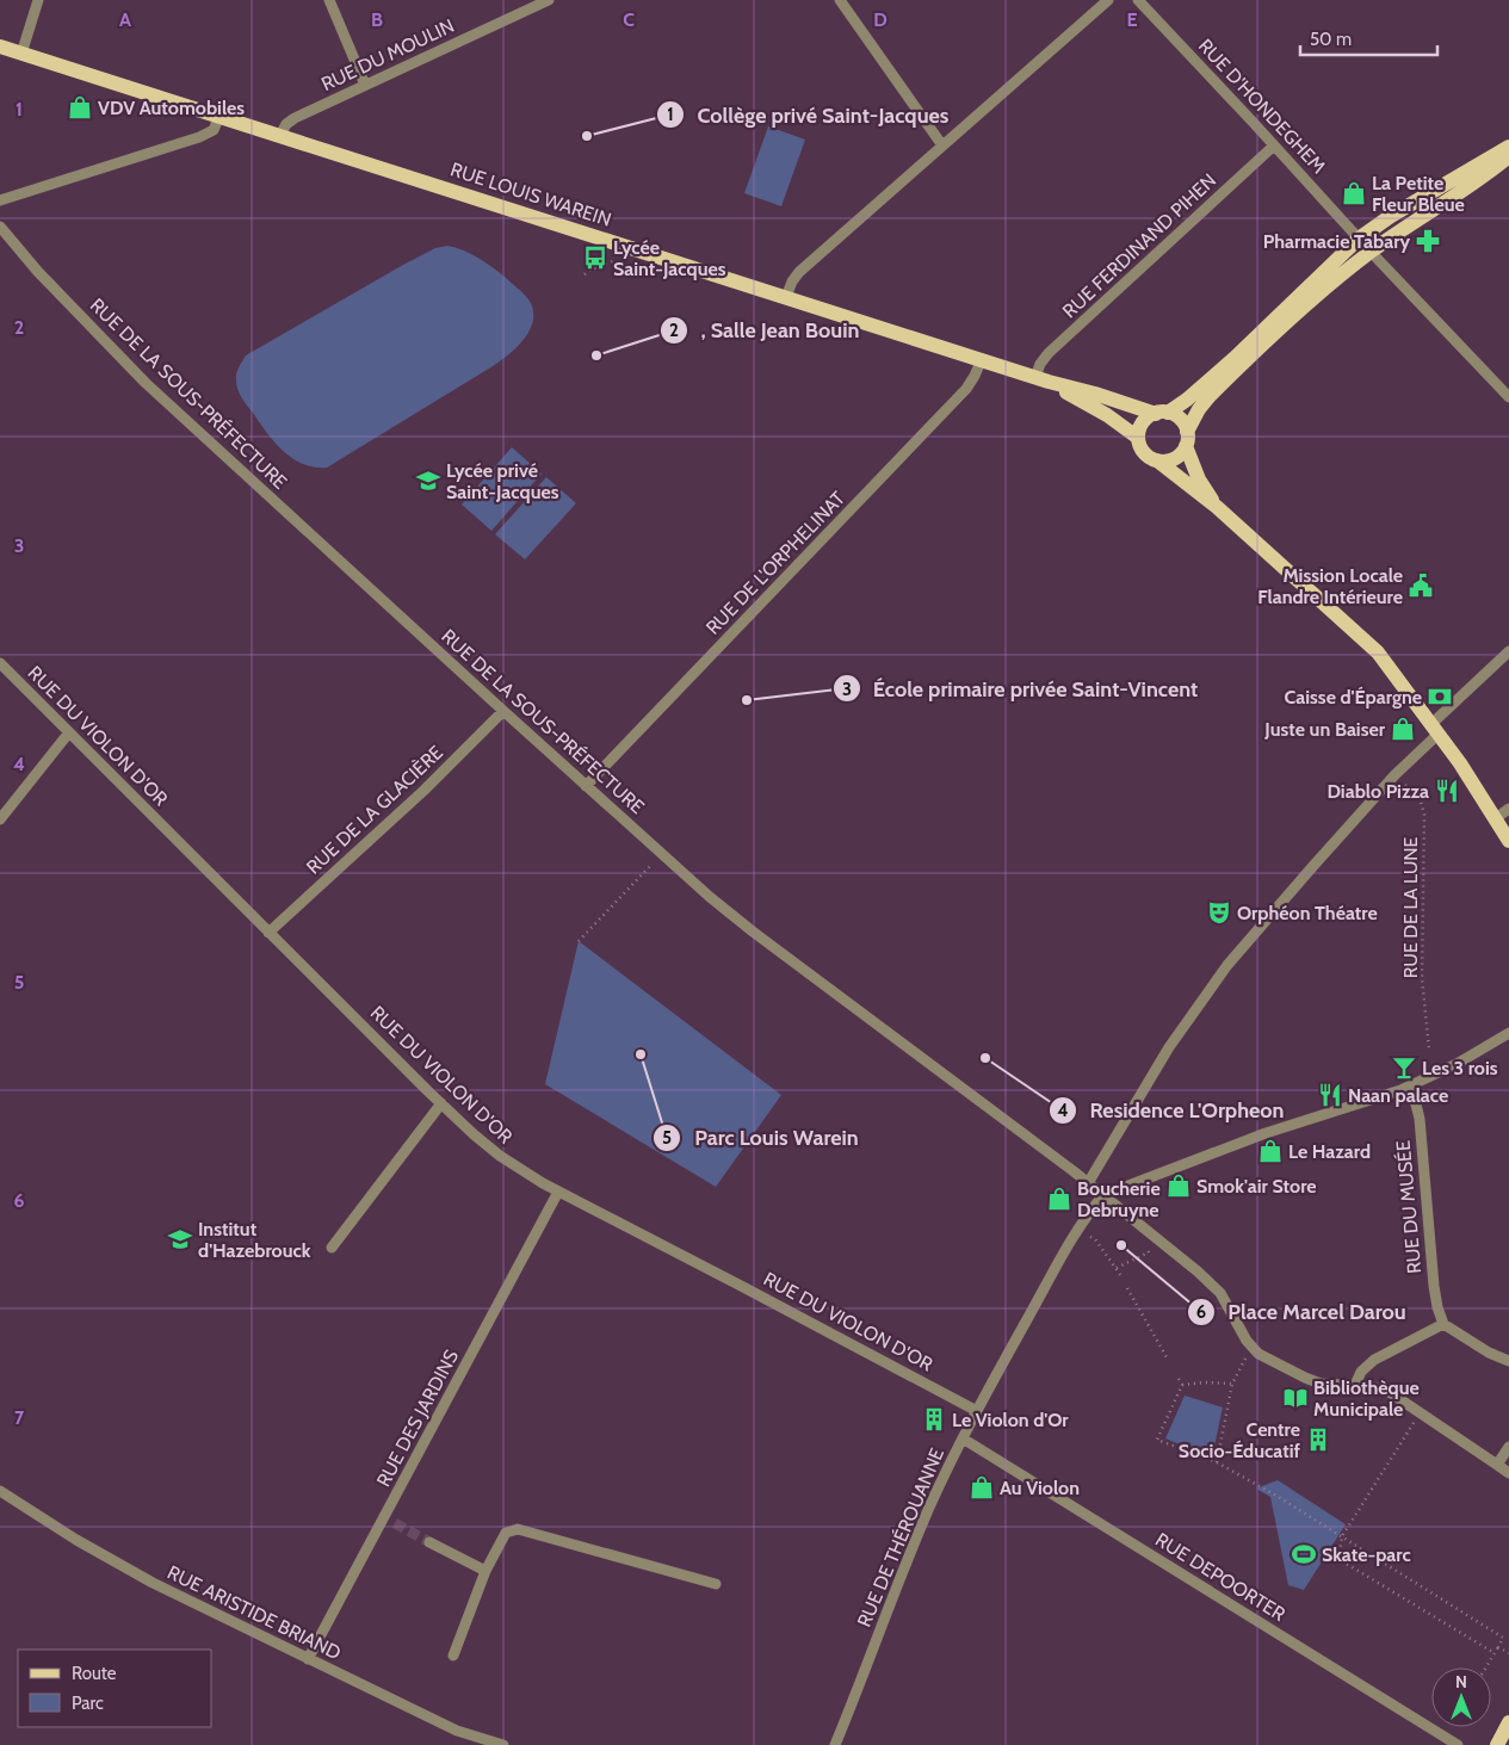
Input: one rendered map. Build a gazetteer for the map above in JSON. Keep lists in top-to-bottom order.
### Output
{
  "streets": {
    "main road": ["RUE LOUIS WAREIN"],
    "street": [
      "RUE DU MOULIN",
      "RUE D'HONDEGHEM",
      "RUE FERDINAND PIHEN",
      "RUE DE LA SOUS-PRÉFECTURE",
      "RUE DE L'ORPHELINAT",
      "RUE DU VIOLON D'OR",
      "RUE DE LA GLACIÈRE",
      "RUE DU MUSÉE",
      "RUE DES JARDINS",
      "RUE DE THÉROUANNE",
      "RUE DEPOORTER",
      "RUE ARISTIDE BRIAND"
    ],
    "path": ["RUE DE LA LUNE"]
  },
  "crossings": [
    ["RUE DU MOULIN", "RUE LOUIS WAREIN"],
    ["RUE D'HONDEGHEM", "RUE FERDINAND PIHEN"],
    ["RUE LOUIS WAREIN", "RUE FERDINAND PIHEN"],
    ["RUE LOUIS WAREIN", "RUE DE L'ORPHELINAT"],
    ["RUE DE LA SOUS-PRÉFECTURE", "RUE DE L'ORPHELINAT"],
    ["RUE DE LA SOUS-PRÉFECTURE", "RUE DE LA GLACIÈRE"],
    ["RUE DE LA SOUS-PRÉFECTURE", "RUE DE THÉROUANNE"],
    ["RUE DU VIOLON D'OR", "RUE DE LA GLACIÈRE"],
    ["RUE DU VIOLON D'OR", "RUE DES JARDINS"],
    ["RUE DU VIOLON D'OR", "RUE DE THÉROUANNE"],
    ["RUE DES JARDINS", "RUE ARISTIDE BRIAND"],
    ["RUE DE THÉROUANNE", "RUE DEPOORTER"]
  ],
  "places": {
    "shop": [
      "VDV Automobiles",
      "La Petite Fleur Bleue",
      "Juste un Baiser",
      "Le Hazard",
      "Smok'air Store",
      "Boucherie Debruyne",
      "Au Violon"
    ],
    "other": [
      "Collège privé Saint-Jacques",
      ", Salle Jean Bouin",
      "École primaire privée Saint-Vincent",
      "Parc Louis Warein",
      "Residence L'Orpheon",
      "Place Marcel Darou"
    ],
    "pharmacy": ["Pharmacie Tabary"],
    "bus stop": ["Lycée Saint-Jacques"],
    "school or university": ["Lycée privé Saint-Jacques", "Institut d'Hazebrouck"],
    "public building": ["Mission Locale Flandre Intérieure"],
    "bank": ["Caisse d'Épargne"],
    "restaurant": ["Diablo Pizza", "Naan palace"],
    "theatre": ["Orphéon Théatre"],
    "bar": ["Les 3 rois"],
    "library": ["Bibliothèque Municipale"],
    "building": ["Le Violon d'Or", "Centre Socio-Éducatif"],
    "sports": ["Skate-parc"]
  },
  "legend": ["Route", "Parc"],
  "scale_bar": "50 m",
  "north": "top",
  "grid": {
    "columns": [
      "A",
      "B",
      "C",
      "D",
      "E"
    ],
    "rows": [
      "1",
      "2",
      "3",
      "4",
      "5",
      "6",
      "7"
    ]
  }
}
